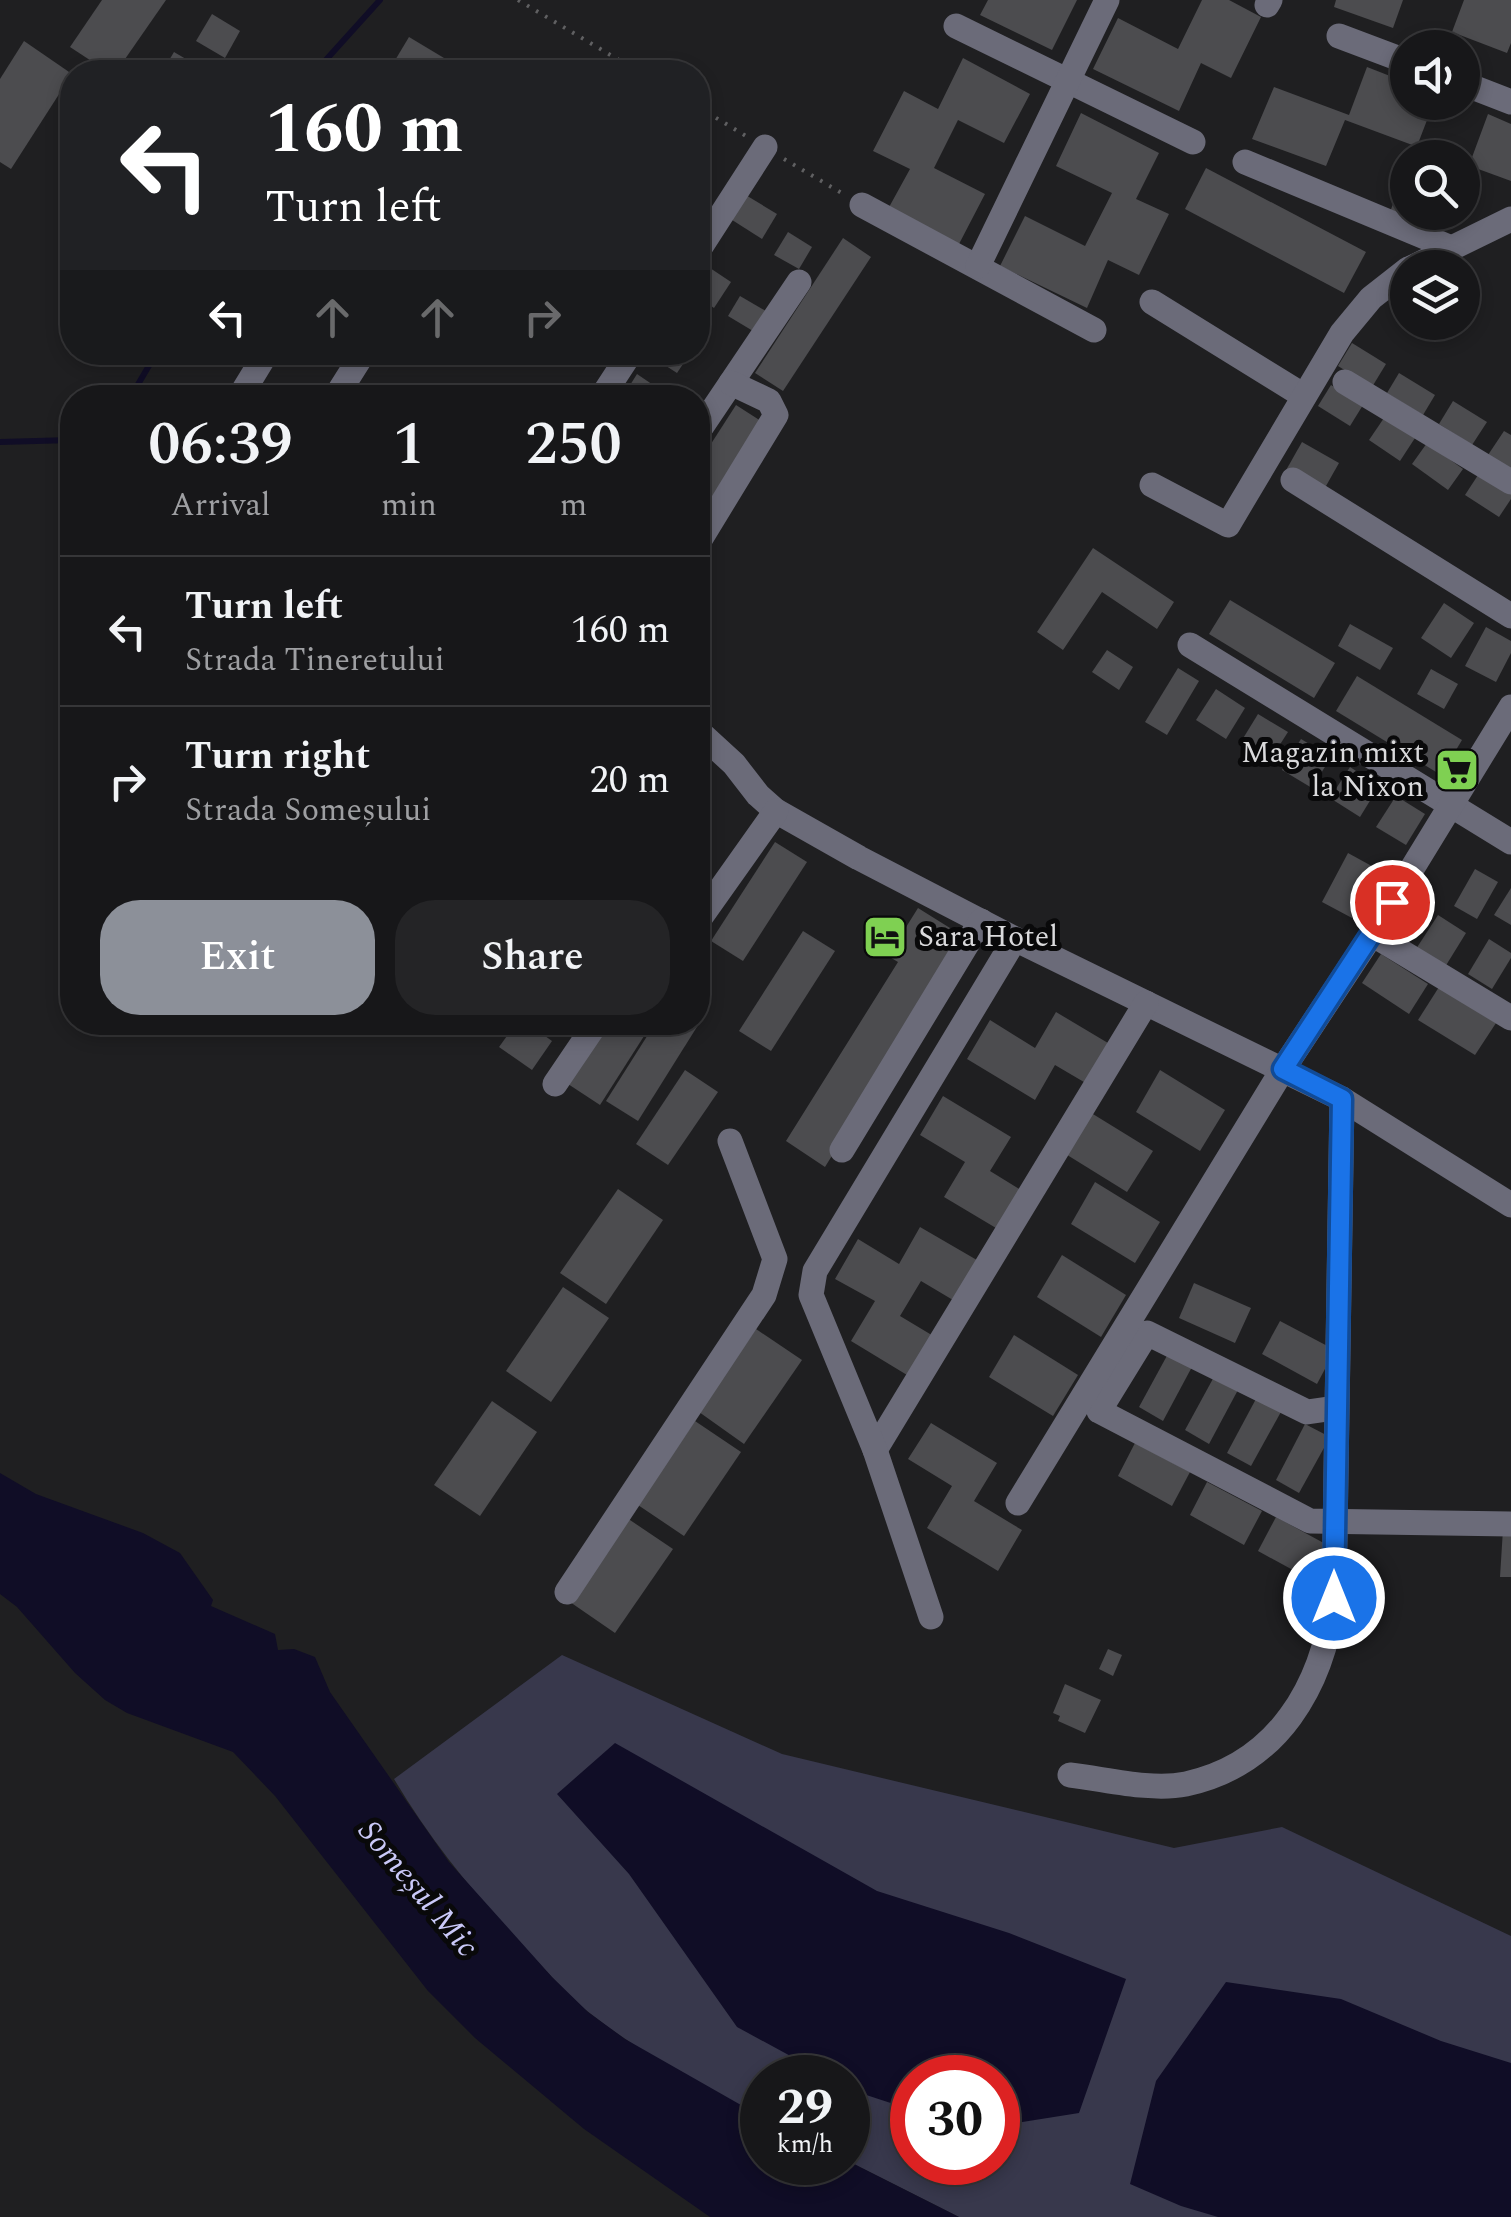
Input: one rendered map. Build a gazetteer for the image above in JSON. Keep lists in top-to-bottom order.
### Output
{
  "water": ["Someșul Mic"],
  "places": {
    "supermarket": ["Magazin mixt la Nixon"],
    "hotel": ["Sara Hotel"]
  },
  "page": {
    "turn": ["160 m", "Turn left"],
    "eta": [
      "06:39",
      "Arrival",
      "1",
      "min",
      "250",
      "m"
    ],
    "list": [
      {
        "name": "Turn left",
        "note": "Strada Tineretului",
        "value": "160 m"
      },
      {
        "name": "Turn right",
        "note": "Strada Someșului",
        "value": "20 m"
      }
    ],
    "buttons": ["Exit", "Share"],
    "speed": "29 km/h",
    "limit": "30"
  }
}
